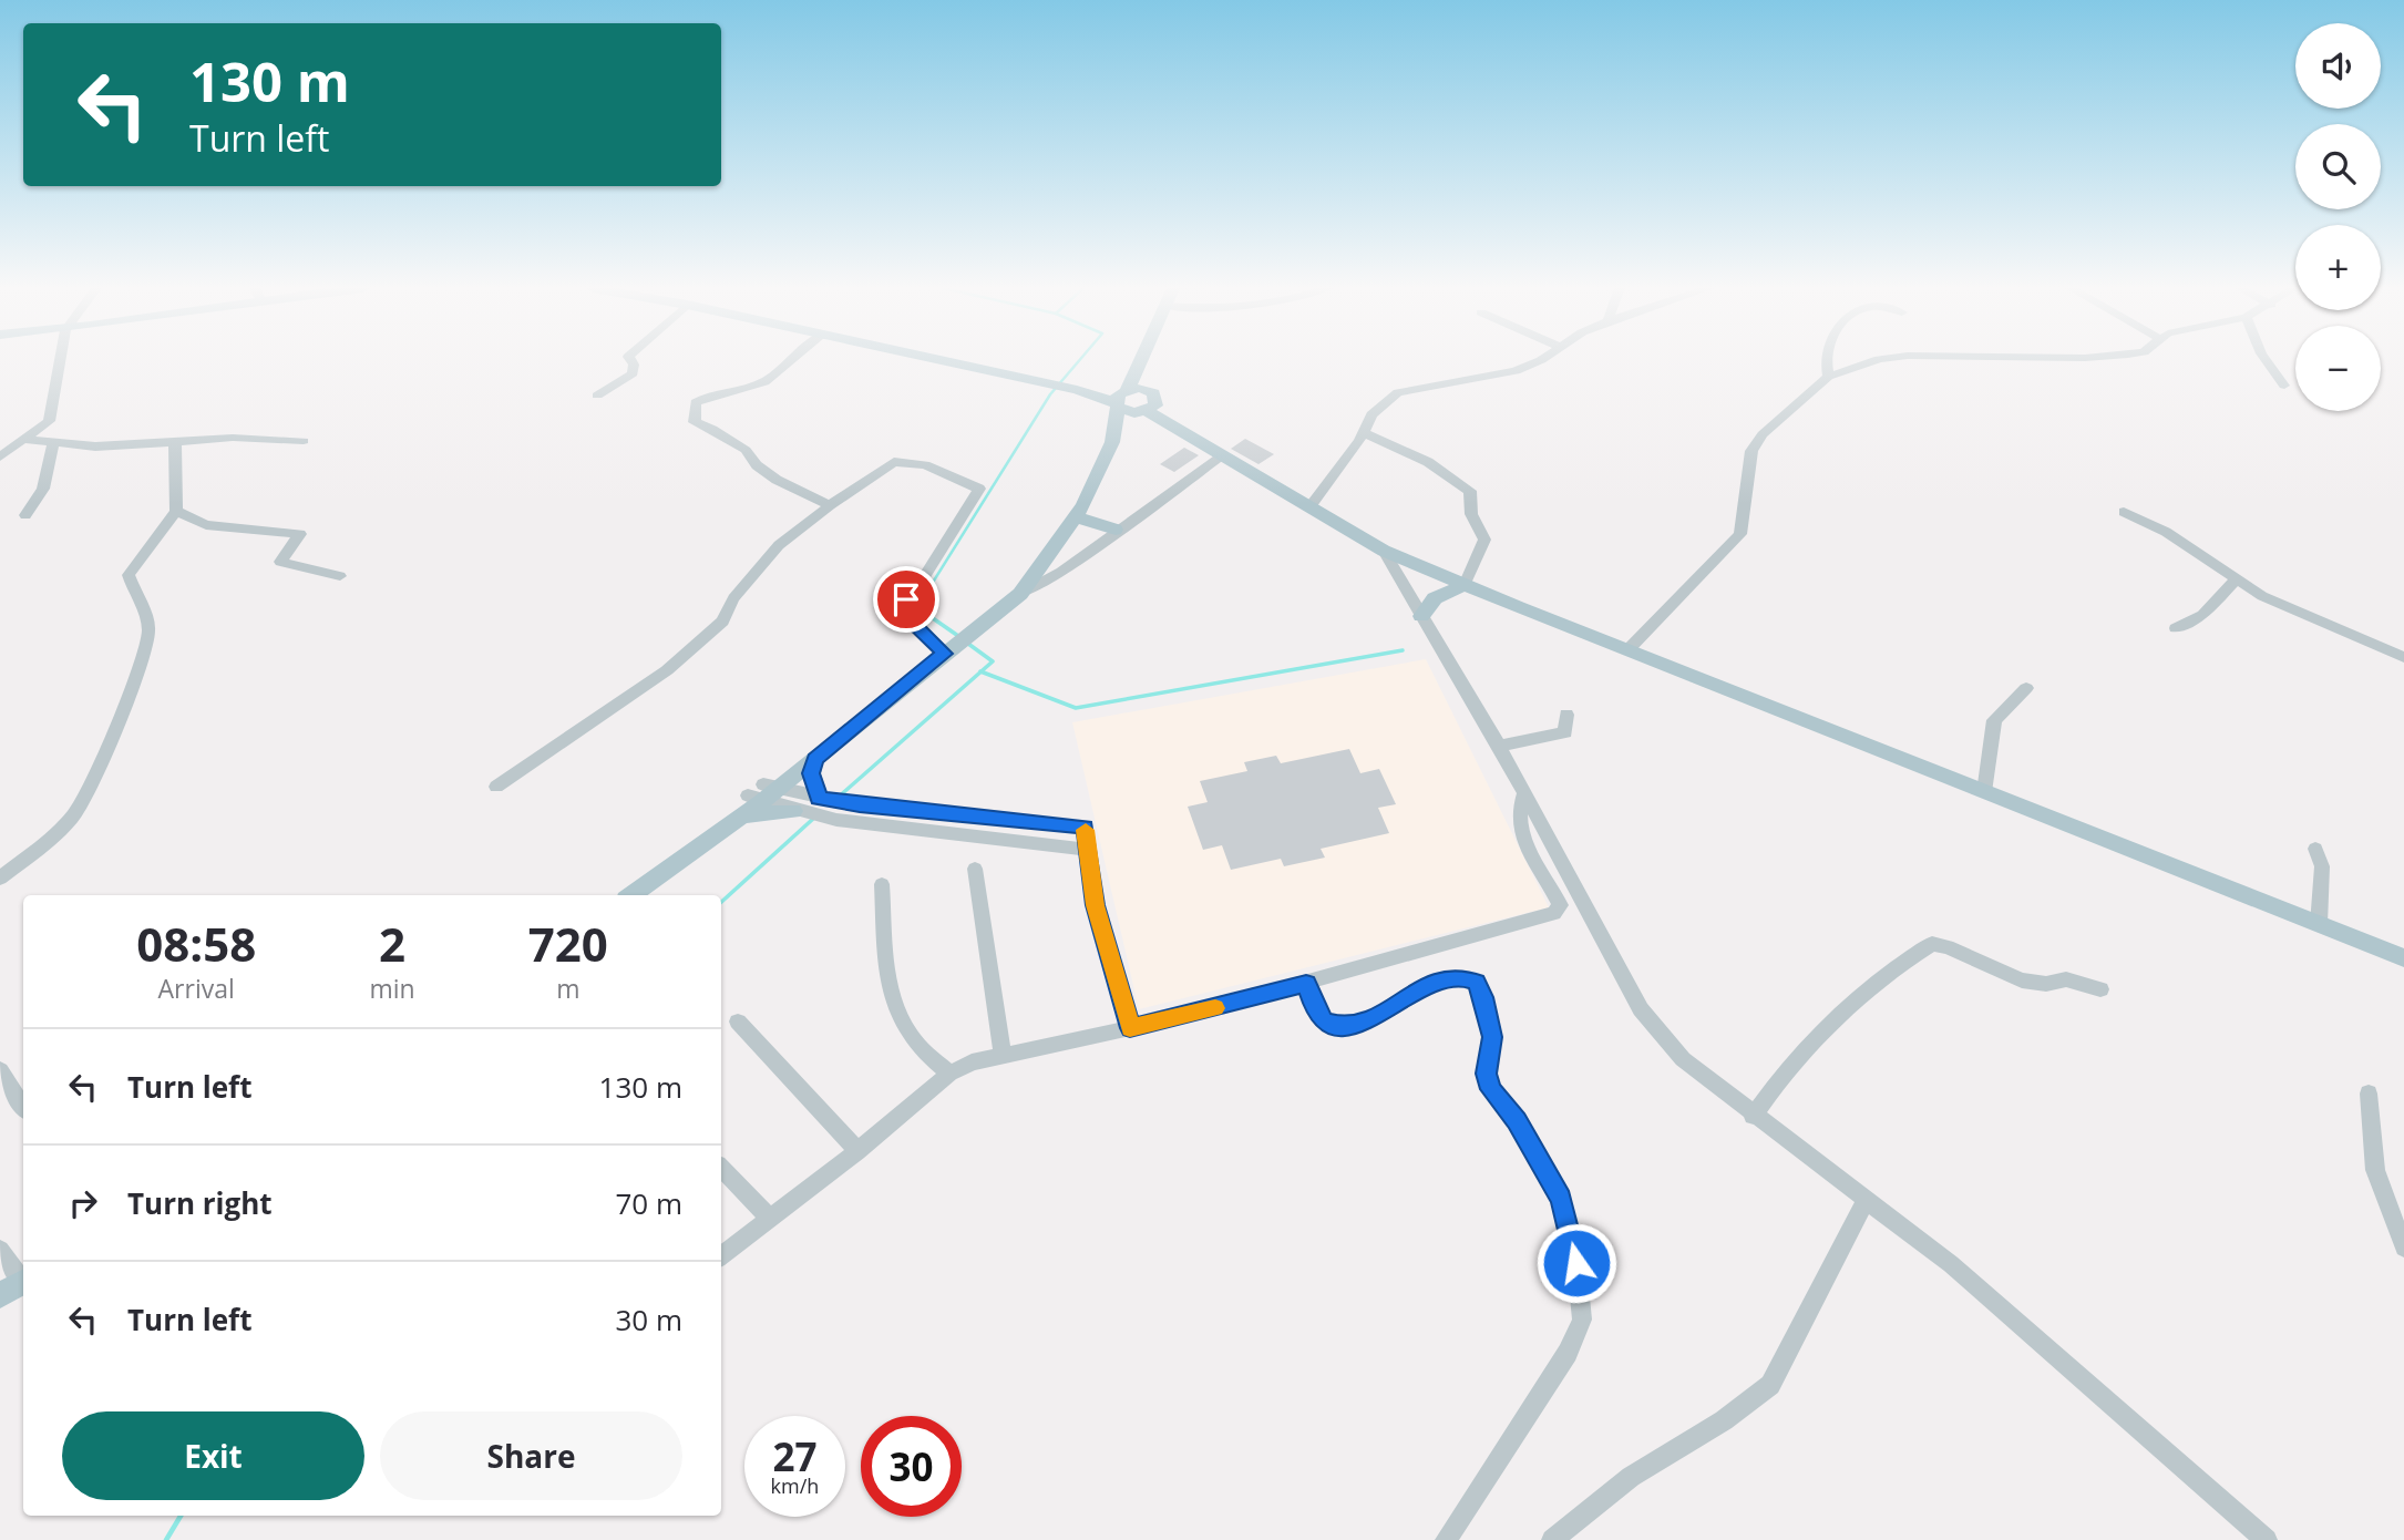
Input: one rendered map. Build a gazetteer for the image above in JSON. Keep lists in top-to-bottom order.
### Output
{
  "page": {
    "map_buttons": ["+", "−"],
    "turn": ["130 m", "Turn left"],
    "eta": [
      "08:58",
      "Arrival",
      "2",
      "min",
      "720",
      "m"
    ],
    "list": [
      {
        "name": "Turn left",
        "value": "130 m"
      },
      {
        "name": "Turn right",
        "value": "70 m"
      },
      {
        "name": "Turn left",
        "value": "30 m"
      }
    ],
    "buttons": ["Exit", "Share"],
    "speed": "27 km/h",
    "limit": "30"
  }
}
